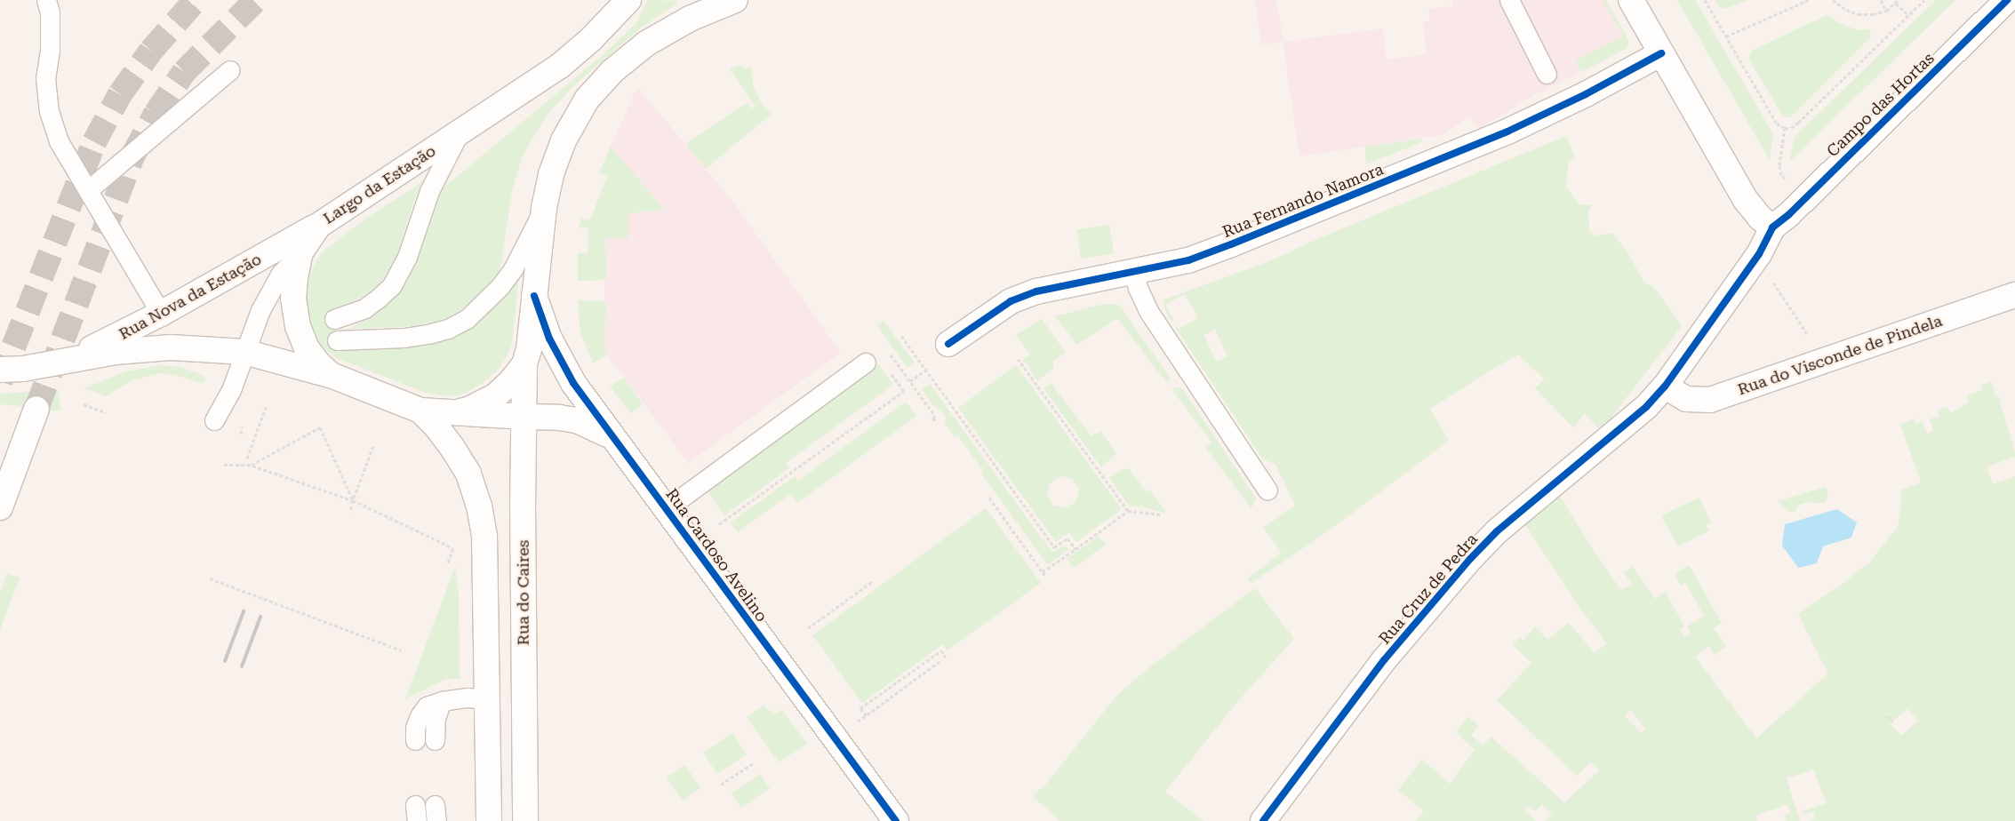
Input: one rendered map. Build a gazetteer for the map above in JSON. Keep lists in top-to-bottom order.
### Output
{
  "streets": {
    "main road": [
      "Campo das Hortas",
      "Largo da Estação",
      "Rua Fernando Namora",
      "Rua Nova da Estação",
      "Rua do Visconde de Pindela",
      "Rua Cardoso Avelino",
      "Rua Cruz de Pedra",
      "Rua do Caires"
    ]
  },
  "crossings": [
    ["Campo das Hortas", "Rua Cruz de Pedra"],
    ["Largo da Estação", "Rua Nova da Estação"],
    ["Largo da Estação", "Rua Cardoso Avelino"],
    ["Largo da Estação", "Rua do Caires"],
    ["Rua do Visconde de Pindela", "Rua Cruz de Pedra"],
    ["Rua Cardoso Avelino", "Rua do Caires"]
  ]
}
